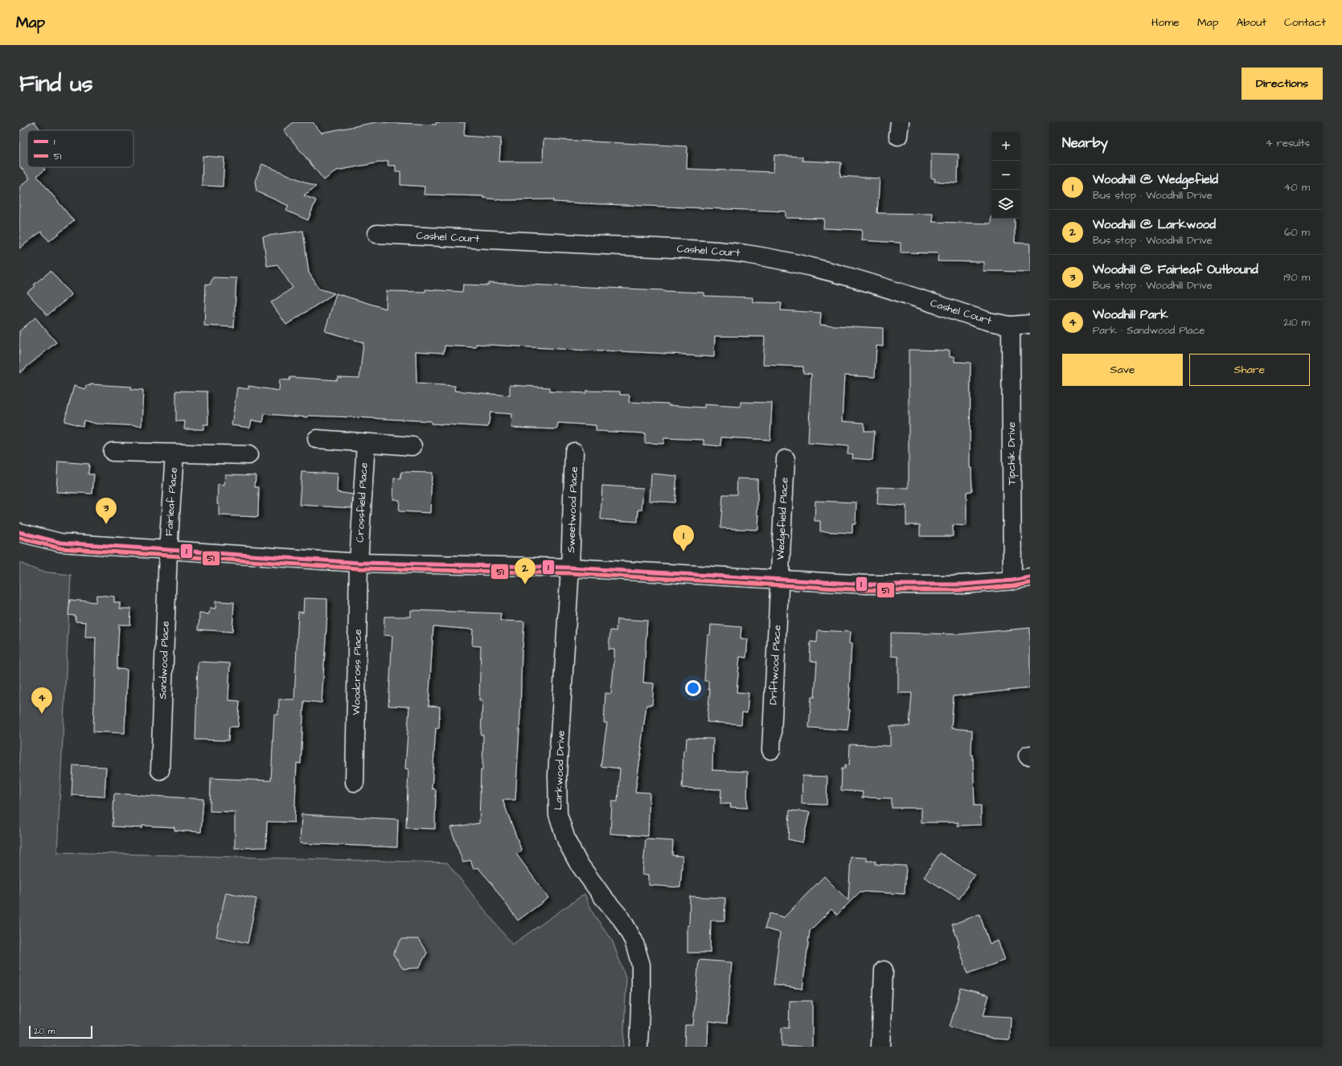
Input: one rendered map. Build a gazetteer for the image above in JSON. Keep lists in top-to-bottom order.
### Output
{
  "streets": {
    "street": [
      "Cashel Court",
      "Tipchik Drive",
      "Fairleaf Place",
      "Crossfield Place",
      "Sweetwood Place",
      "Wedgefield Place",
      "Sandwood Place",
      "Driftwood Place",
      "Woodcross Place",
      "Larkwood Drive"
    ]
  },
  "crossings": [
    ["Cashel Court", "Tipchik Drive"],
    ["Fairleaf Place", "Sandwood Place"],
    ["Crossfield Place", "Woodcross Place"],
    ["Sweetwood Place", "Larkwood Drive"],
    ["Wedgefield Place", "Driftwood Place"]
  ],
  "lines": ["transit line 1", "transit line 51"],
  "legend": ["1", "51"],
  "scale_bar": "20 m",
  "page": {
    "header": "Map",
    "nav": [
      "Home",
      "Map",
      "About",
      "Contact"
    ],
    "buttons": [
      "Directions",
      ["Save", "Share"]
    ],
    "title": "Find us",
    "heading": ["Nearby", "4 results"],
    "map_buttons": ["+", "−"],
    "list": [
      {
        "mark": "1",
        "name": "Woodhill @ Wedgefield",
        "note": "Bus stop · Woodhill Drive",
        "value": "40 m"
      },
      {
        "mark": "2",
        "name": "Woodhill @ Larkwood",
        "note": "Bus stop · Woodhill Drive",
        "value": "60 m"
      },
      {
        "mark": "3",
        "name": "Woodhill @ Fairleaf Outbound",
        "note": "Bus stop · Woodhill Drive",
        "value": "190 m"
      },
      {
        "mark": "4",
        "name": "Woodhill Park",
        "note": "Park · Sandwood Place",
        "value": "210 m"
      }
    ],
    "pins": [
      "3",
      "1",
      "2",
      "4"
    ],
    "scale": "20 m"
  }
}
